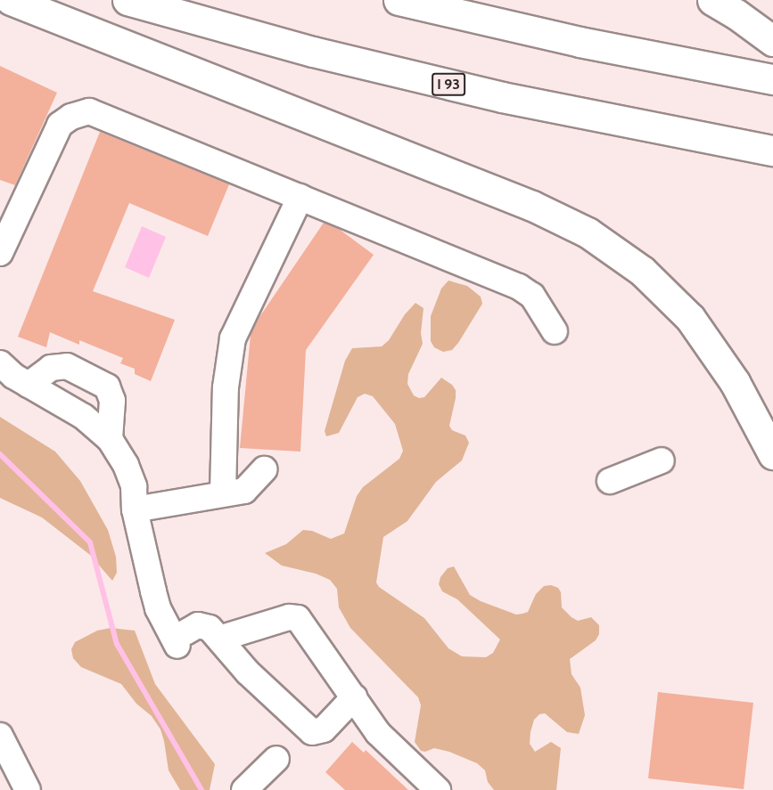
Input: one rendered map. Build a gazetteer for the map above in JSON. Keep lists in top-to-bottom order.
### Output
{
  "streets": {
    "highway": ["I 93"]
  }
}
